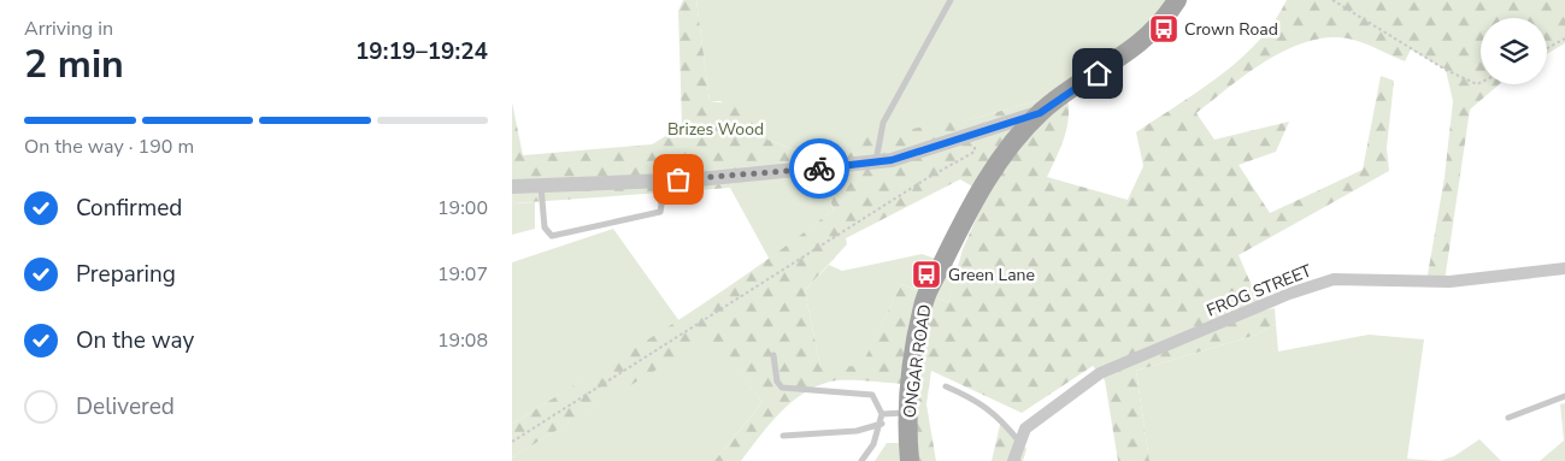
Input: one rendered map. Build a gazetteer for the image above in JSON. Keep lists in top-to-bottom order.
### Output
{
  "streets": {
    "main road": ["ONGAR ROAD"],
    "street": ["FROG STREET"]
  },
  "parks": ["Brizes Wood"],
  "places": {
    "bus stop": ["Crown Road", "Green Lane"]
  },
  "page": {
    "heading": ["2 min", "Arriving in", "19:19–19:24"],
    "bar": "On the way · 190 m",
    "list": [
      ["Confirmed", "19:00"],
      ["Preparing", "19:07"],
      ["On the way", "19:08"],
      "Delivered"
    ]
  }
}
